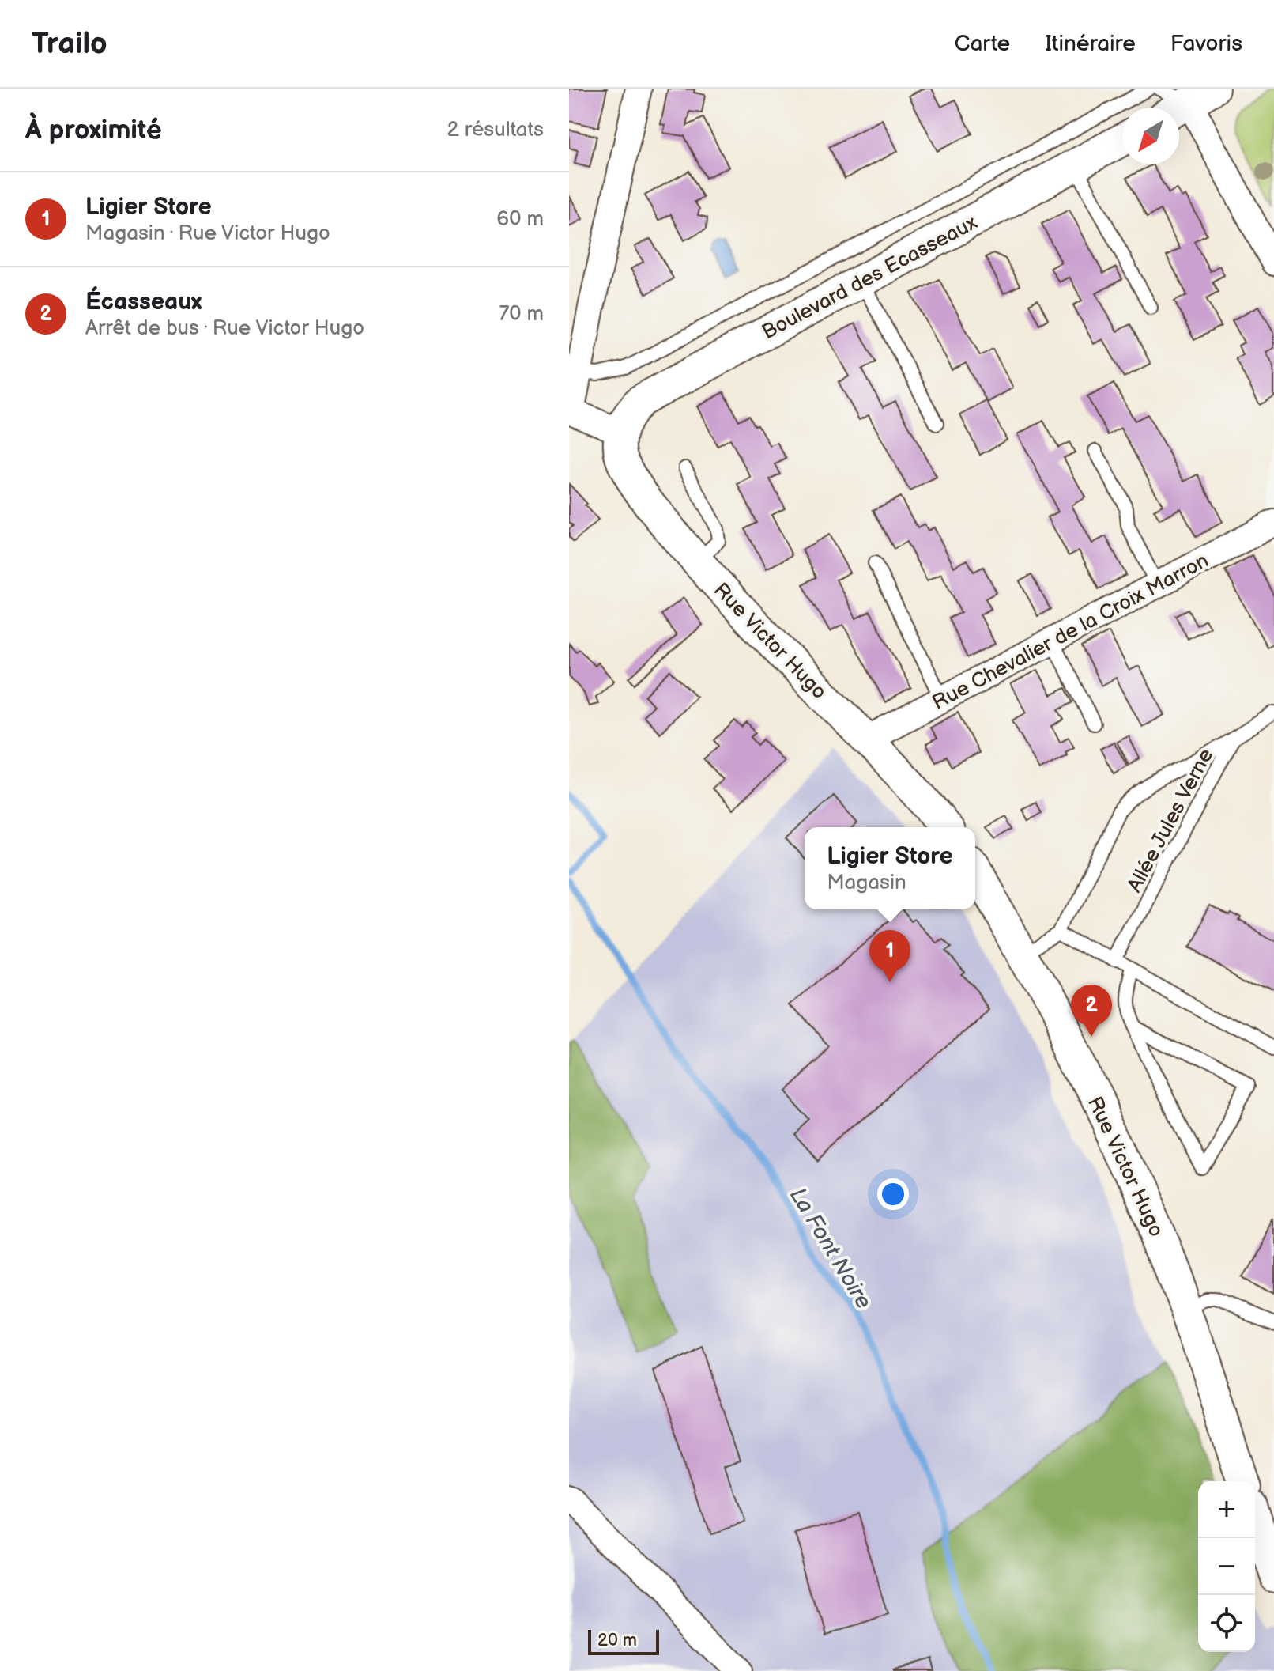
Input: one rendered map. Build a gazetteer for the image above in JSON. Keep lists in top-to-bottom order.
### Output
{
  "streets": {
    "street": ["Boulevard des Ecasseaux", "Rue Chevalier de la Croix Marron", "Rue Victor Hugo"],
    "lane": ["Allée Jules Verne"]
  },
  "crossings": [
    ["Boulevard des Ecasseaux", "Rue Victor Hugo"],
    ["Rue Chevalier de la Croix Marron", "Rue Victor Hugo"]
  ],
  "water": ["La Font Noire"],
  "scale_bar": "20 m",
  "north": "bottom left",
  "page": {
    "header": "Trailo",
    "nav": ["Carte", "Itinéraire", "Favoris"],
    "heading": ["À proximité", "2 résultats"],
    "list": [
      {
        "mark": "1",
        "name": "Ligier Store",
        "note": "Magasin · Rue Victor Hugo",
        "value": "60 m"
      },
      {
        "mark": "2",
        "name": "Écasseaux",
        "note": "Arrêt de bus · Rue Victor Hugo",
        "value": "70 m"
      }
    ],
    "popup": ["Ligier Store", "Magasin"],
    "pins": ["1", "2"],
    "map_buttons": ["+", "−"],
    "scale": "20 m"
  }
}
